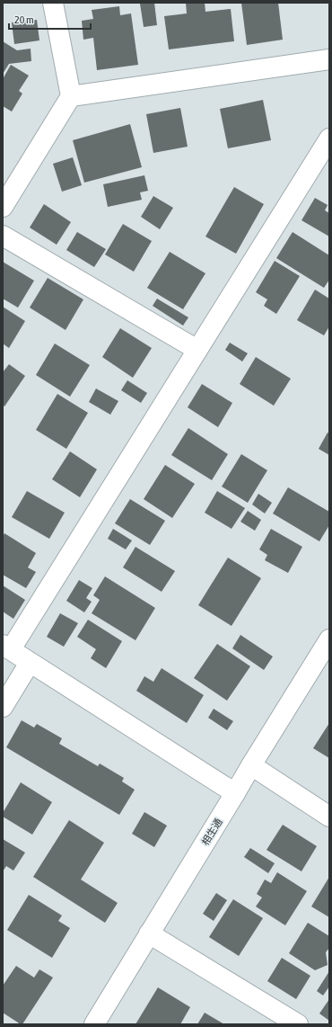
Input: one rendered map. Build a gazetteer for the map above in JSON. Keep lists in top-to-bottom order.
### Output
{
  "streets": {
    "street": ["相生通"]
  },
  "scale_bar": "20 m"
}
